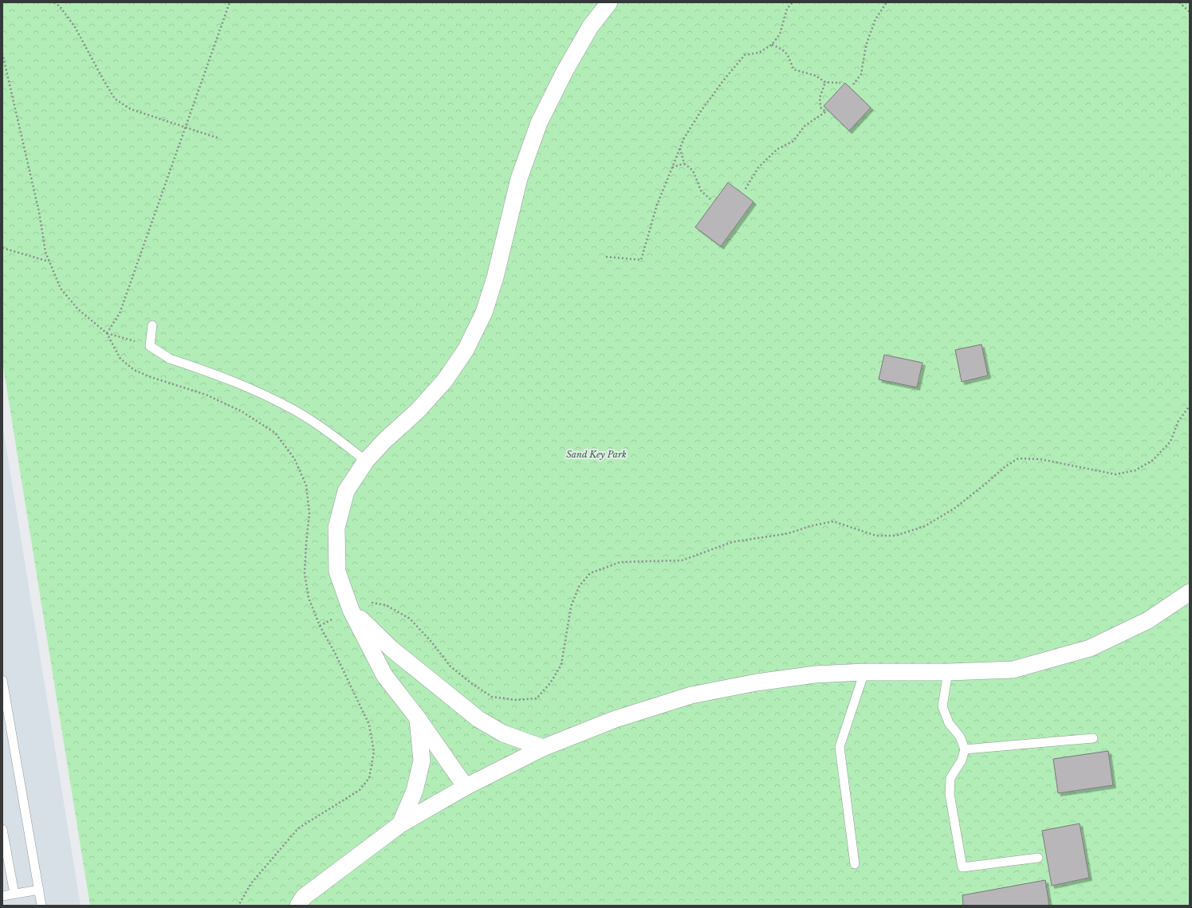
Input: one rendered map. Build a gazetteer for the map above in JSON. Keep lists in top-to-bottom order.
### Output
{
  "parks": ["Sand Key Park"]
}
